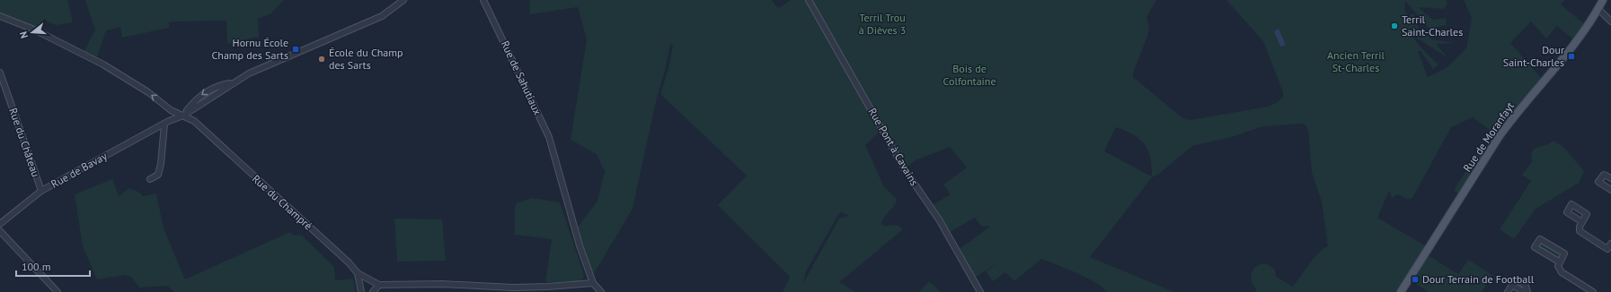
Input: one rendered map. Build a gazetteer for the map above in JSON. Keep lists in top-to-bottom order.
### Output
{
  "streets": {
    "main road": ["Rue de Moranfayt"],
    "street": [
      "Rue de Sahutiaux",
      "Rue du Château",
      "Rue Pont à Cavains",
      "Rue de Bavay",
      "Rue du Champré"
    ]
  },
  "crossings": [
    ["Rue de Sahutiaux", "Rue du Champré"],
    ["Rue du Château", "Rue de Bavay"],
    ["Rue de Bavay", "Rue du Champré"]
  ],
  "parks": ["Terril Trou à Dièves 3", "Ancien Terril St-Charles", "Bois de Colfontaine"],
  "places": {
    "other": ["Terril Saint-Charles", "École du Champ des Sarts"],
    "transit": ["Hornu École Champ des Sarts", "Dour Saint-Charles", "Dour Terrain de Football"]
  },
  "scale_bar": "100 m",
  "north": "left"
}
